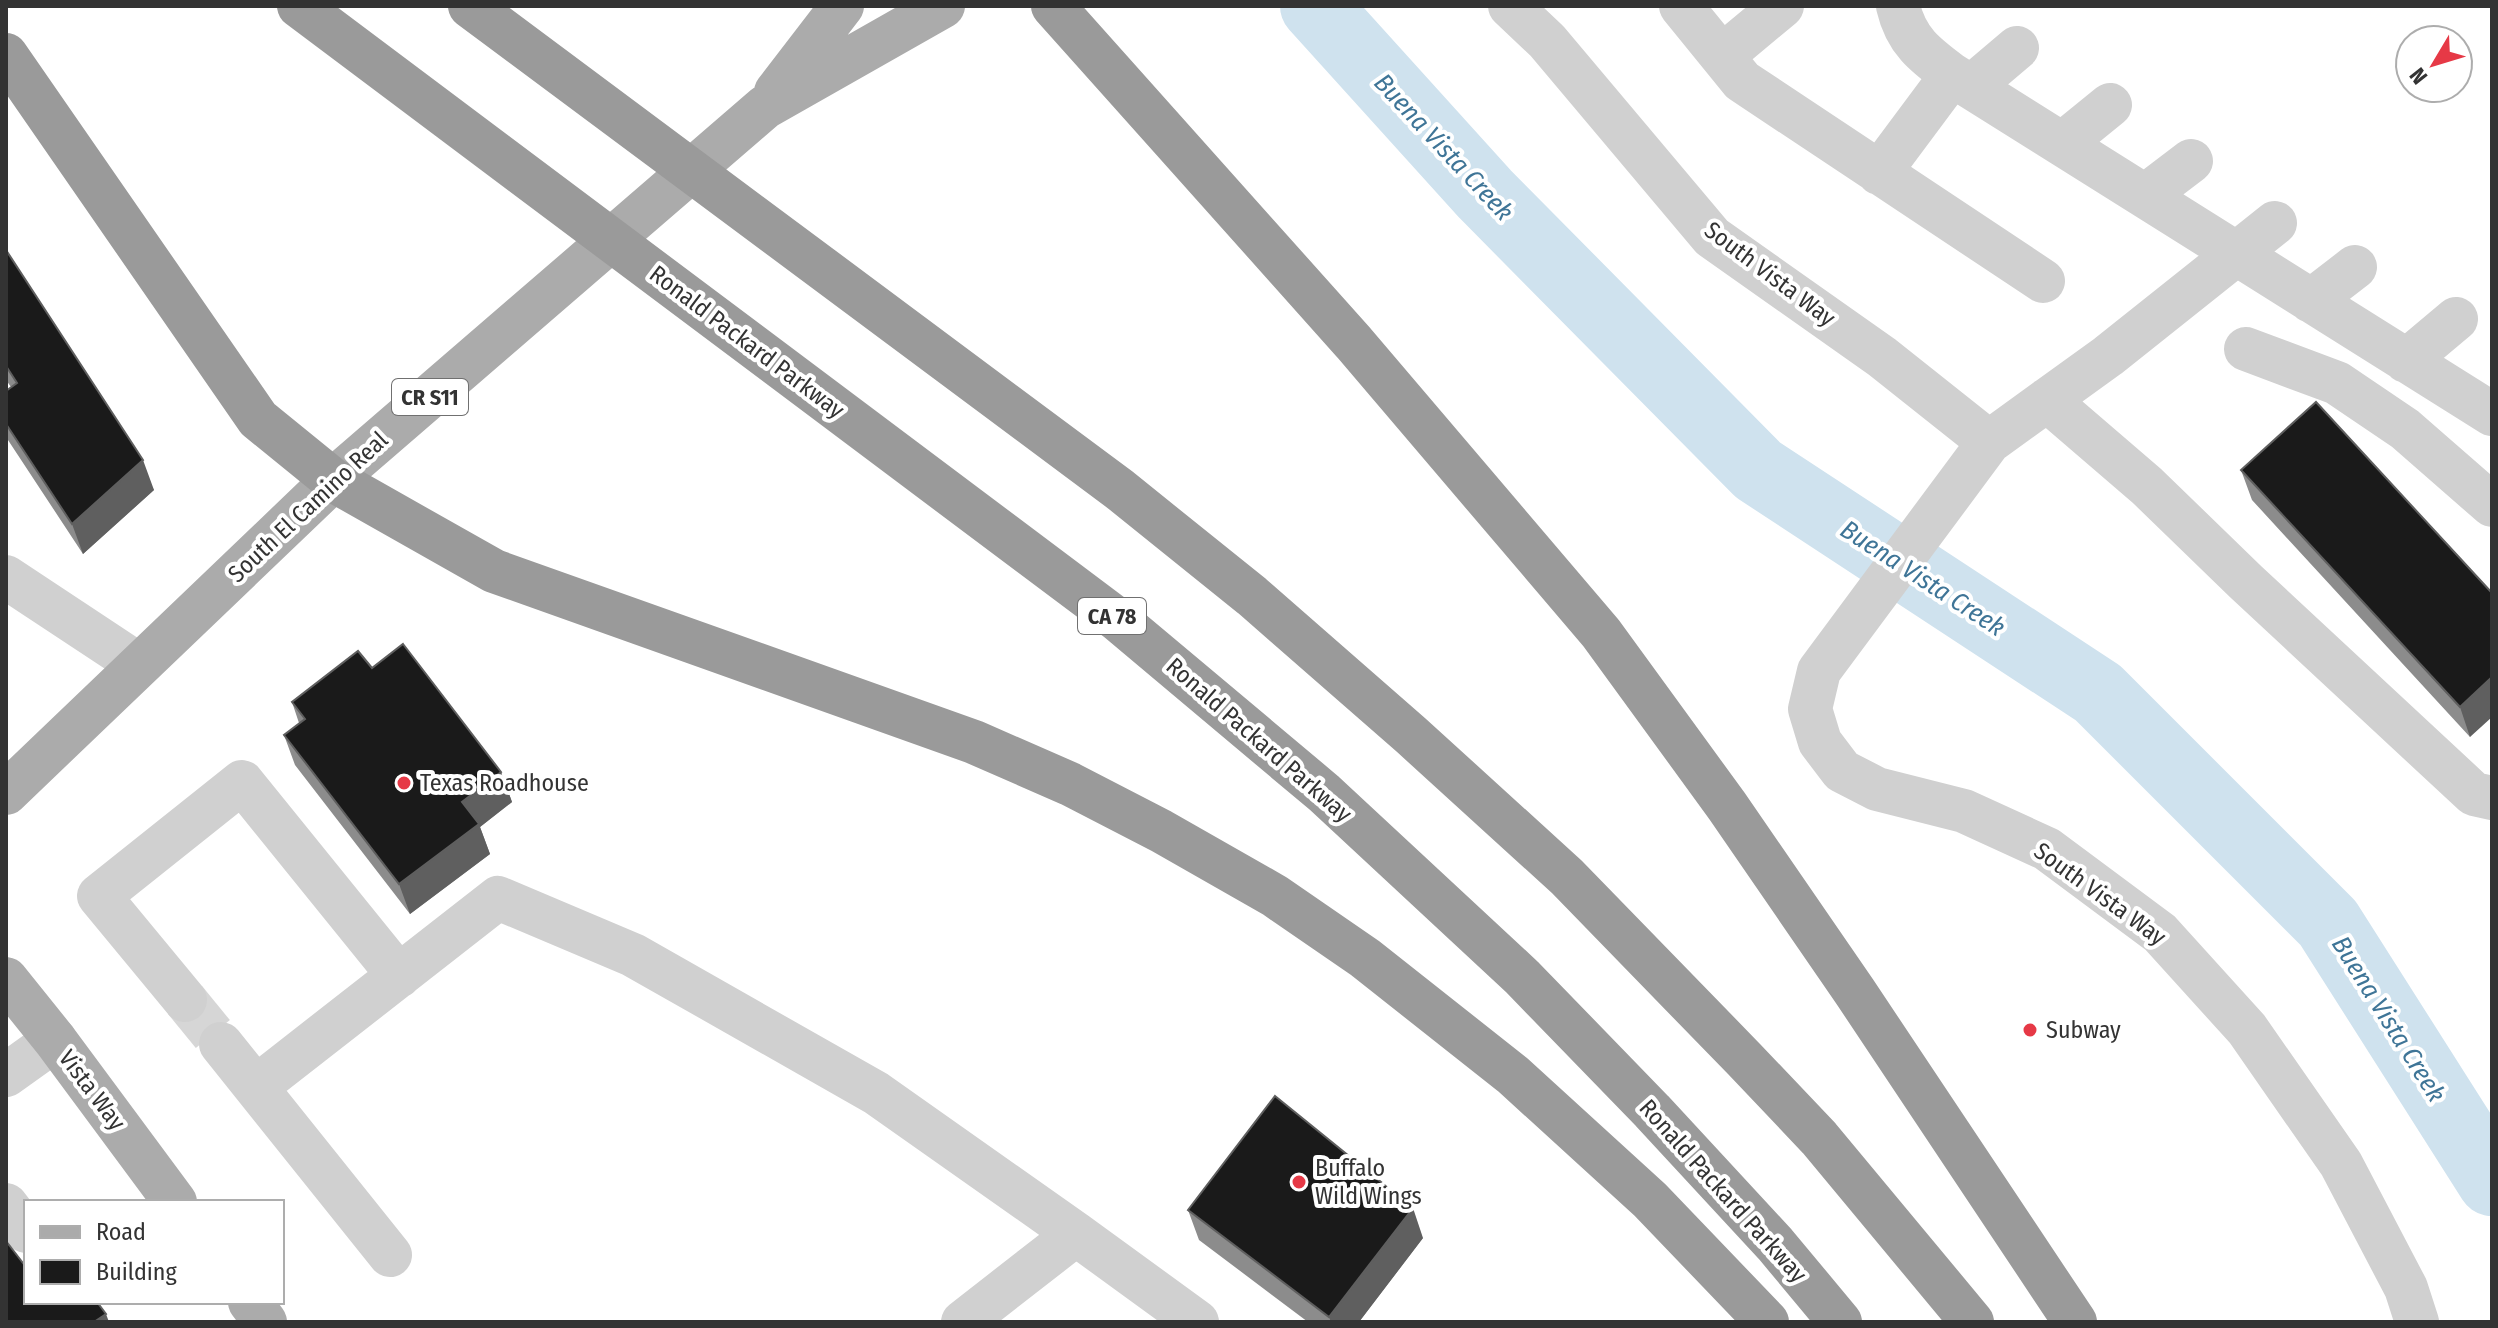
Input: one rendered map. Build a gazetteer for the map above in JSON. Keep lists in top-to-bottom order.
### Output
{
  "streets": {
    "highway": ["Ronald Packard Parkway", "CA 78"],
    "main road": ["CR S11", "South El Camino Real", "Vista Way"],
    "street": ["South Vista Way"]
  },
  "crossings": [
    ["CR S11", "South El Camino Real"]
  ],
  "water": ["Buena Vista Creek"],
  "places": ["Texas Roadhouse", "Subway", "Buffalo Wild Wings"],
  "legend": ["Road", "Building"],
  "north": "bottom left"
}
